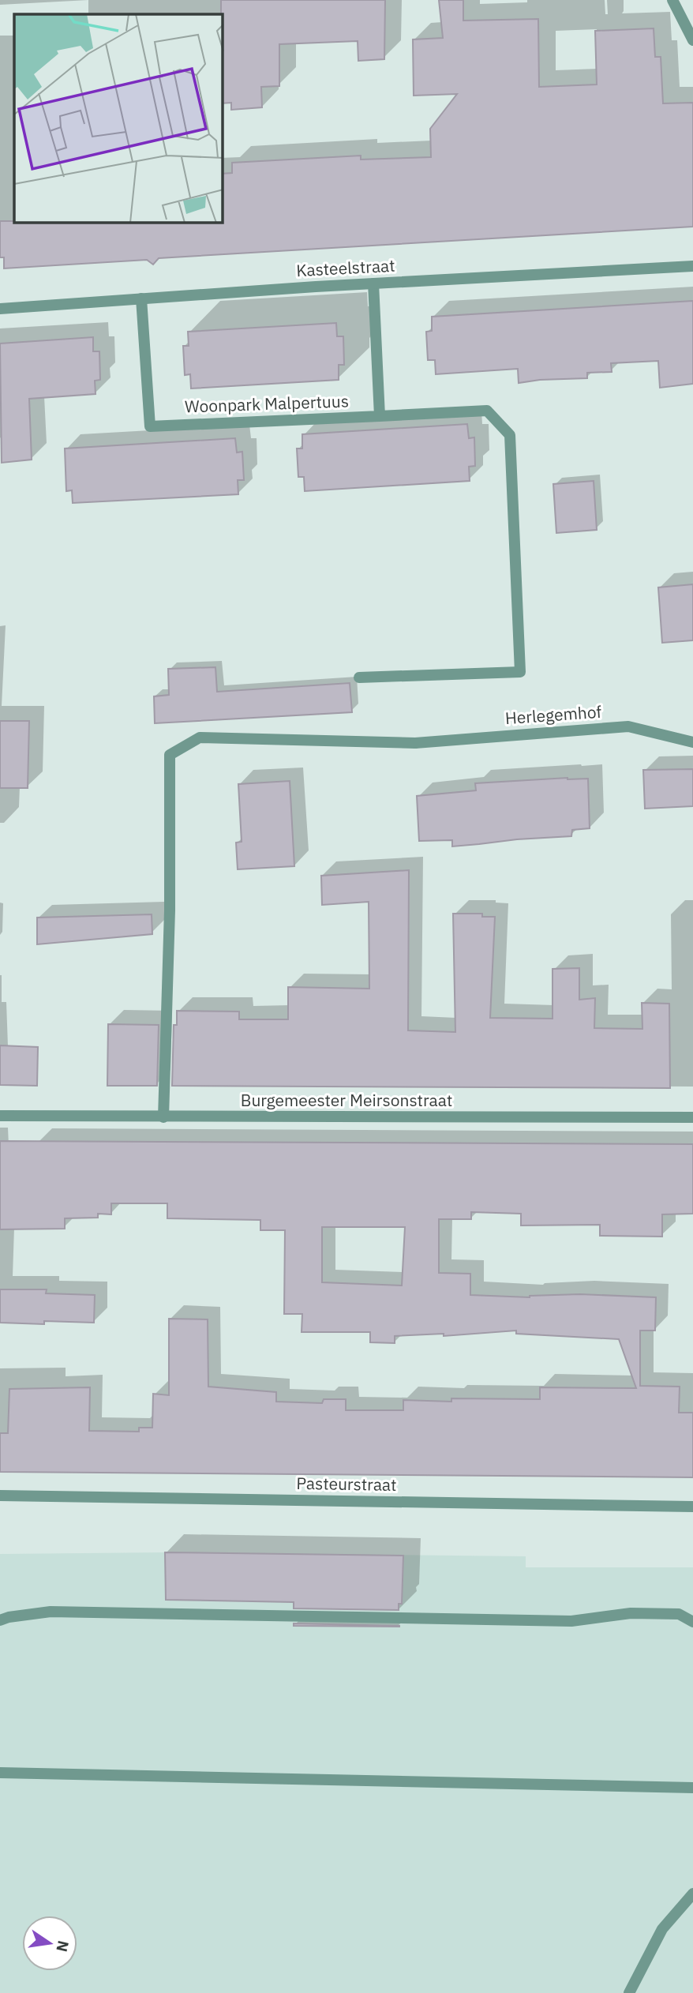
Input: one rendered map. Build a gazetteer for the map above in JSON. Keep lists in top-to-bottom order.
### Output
{
  "streets": {
    "street": [
      "Kasteelstraat",
      "Woonpark Malpertuus",
      "Herlegemhof",
      "Burgemeester Meirsonstraat",
      "Pasteurstraat"
    ]
  },
  "crossings": [
    ["Kasteelstraat", "Woonpark Malpertuus"],
    ["Herlegemhof", "Burgemeester Meirsonstraat"]
  ],
  "north": "right"
}
